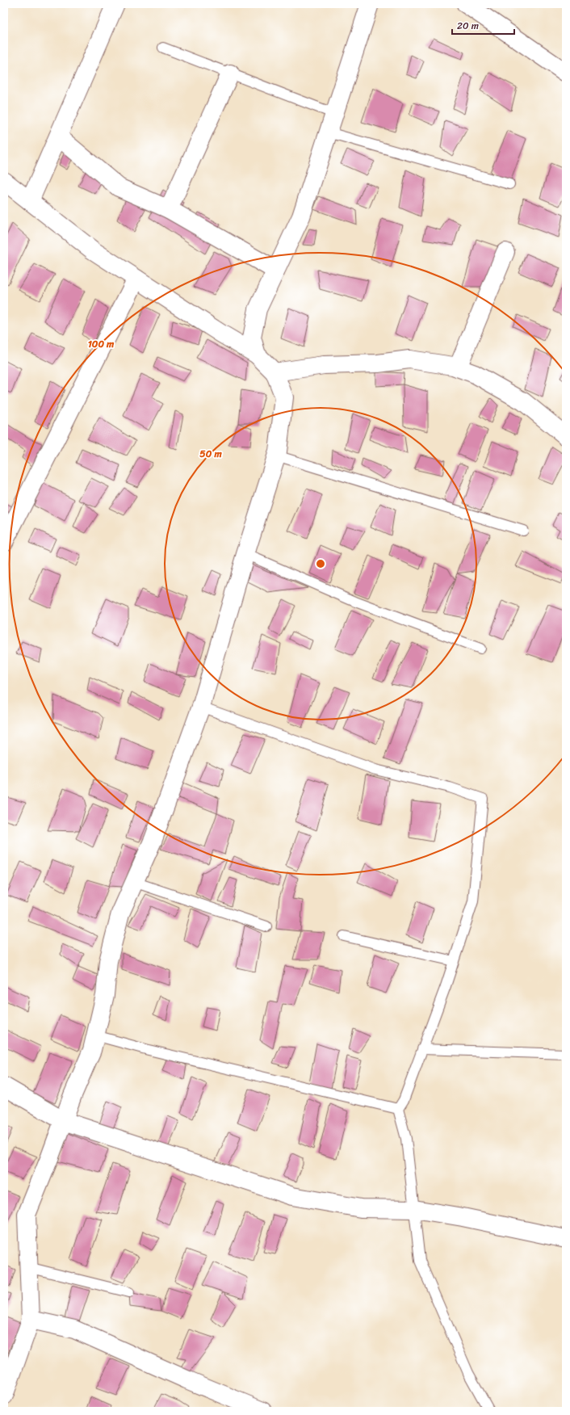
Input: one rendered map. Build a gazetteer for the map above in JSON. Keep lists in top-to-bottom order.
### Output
{
  "scale_bar": "20 m",
  "rings": ["100 m", "50 m"]
}
